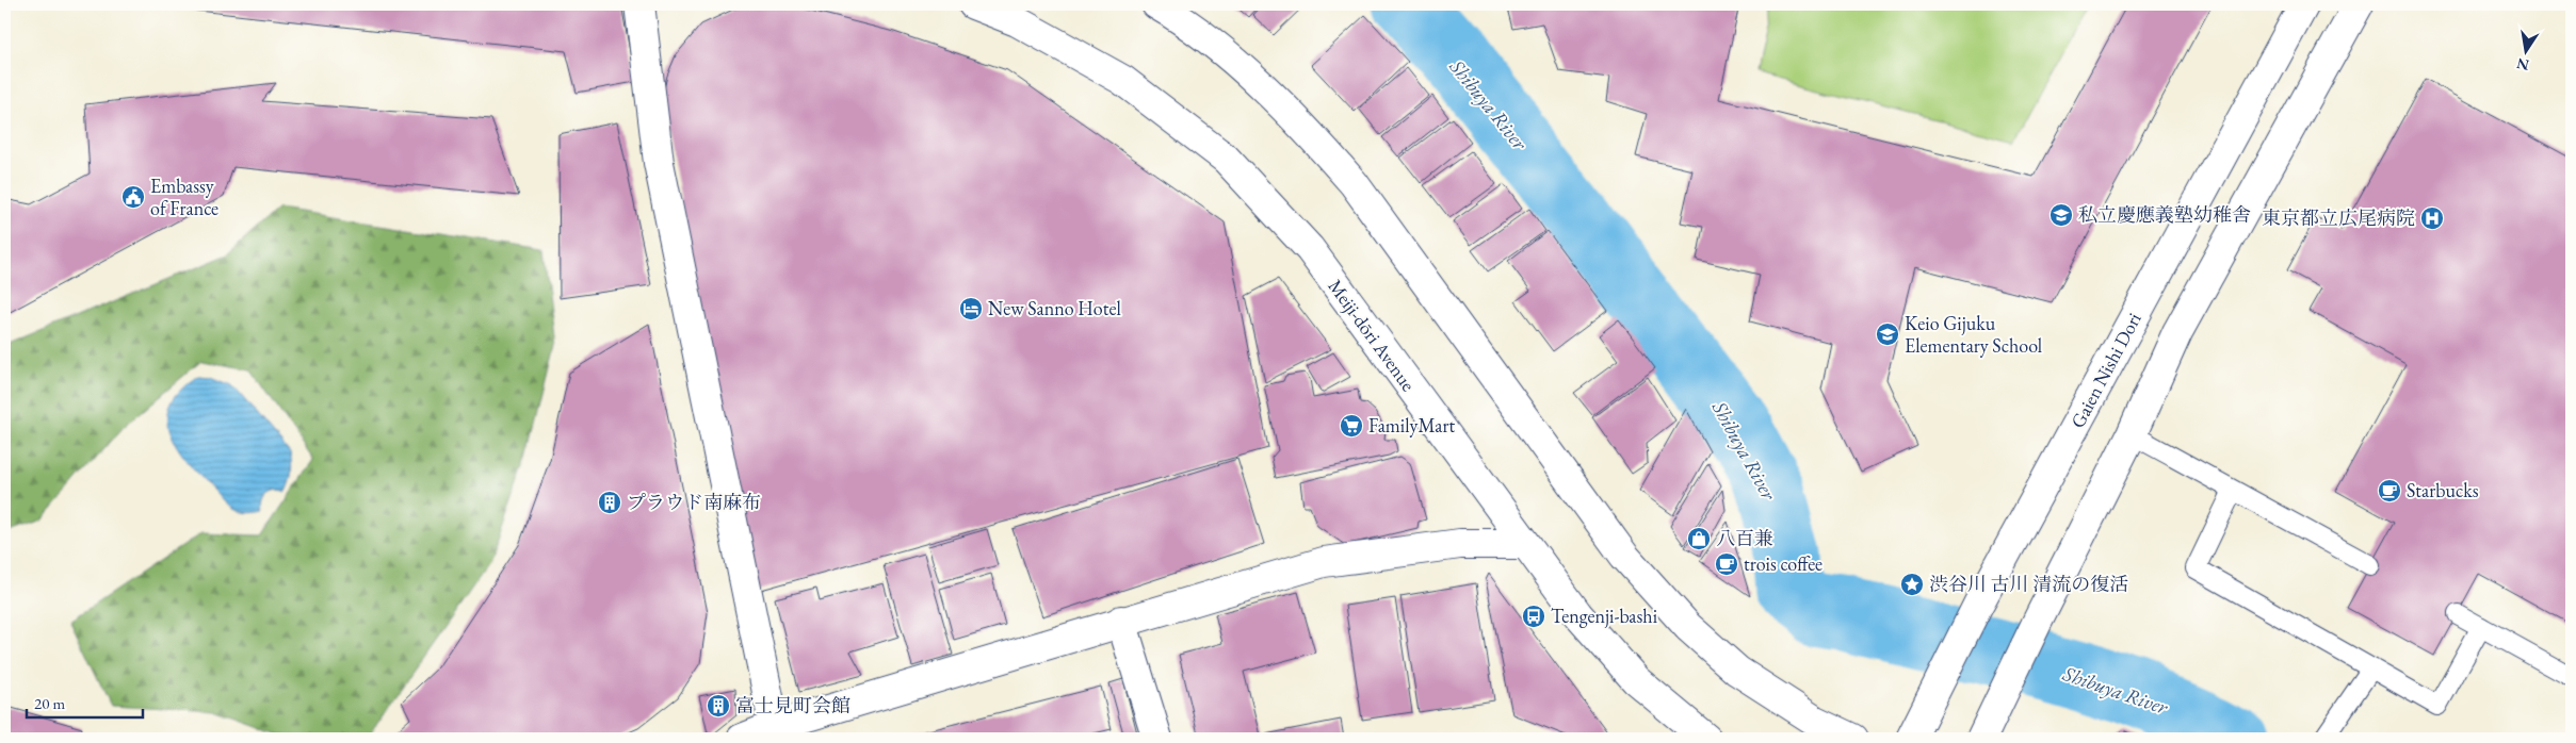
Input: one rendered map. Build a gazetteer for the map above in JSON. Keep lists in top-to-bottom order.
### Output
{
  "streets": {
    "main road": ["Meiji-dōri Avenue", "Gaien Nishi Dori"]
  },
  "water": ["Shibuya River"],
  "places": {
    "public building": ["Embassy of France"],
    "school or university": ["私立慶應義塾幼稚舎", "Keio Gijuku Elementary School"],
    "hospital": ["東京都立広尾病院"],
    "hotel": ["New Sanno Hotel"],
    "supermarket": ["FamilyMart"],
    "cafe": ["Starbucks", "trois coffee"],
    "building": ["プラウド南麻布", "富士見町会館"],
    "shop": ["八百兼"],
    "place": ["渋谷川 古川 清流の復活"],
    "bus stop": ["Tengenji-bashi"]
  },
  "scale_bar": "20 m",
  "north": "bottom"
}
